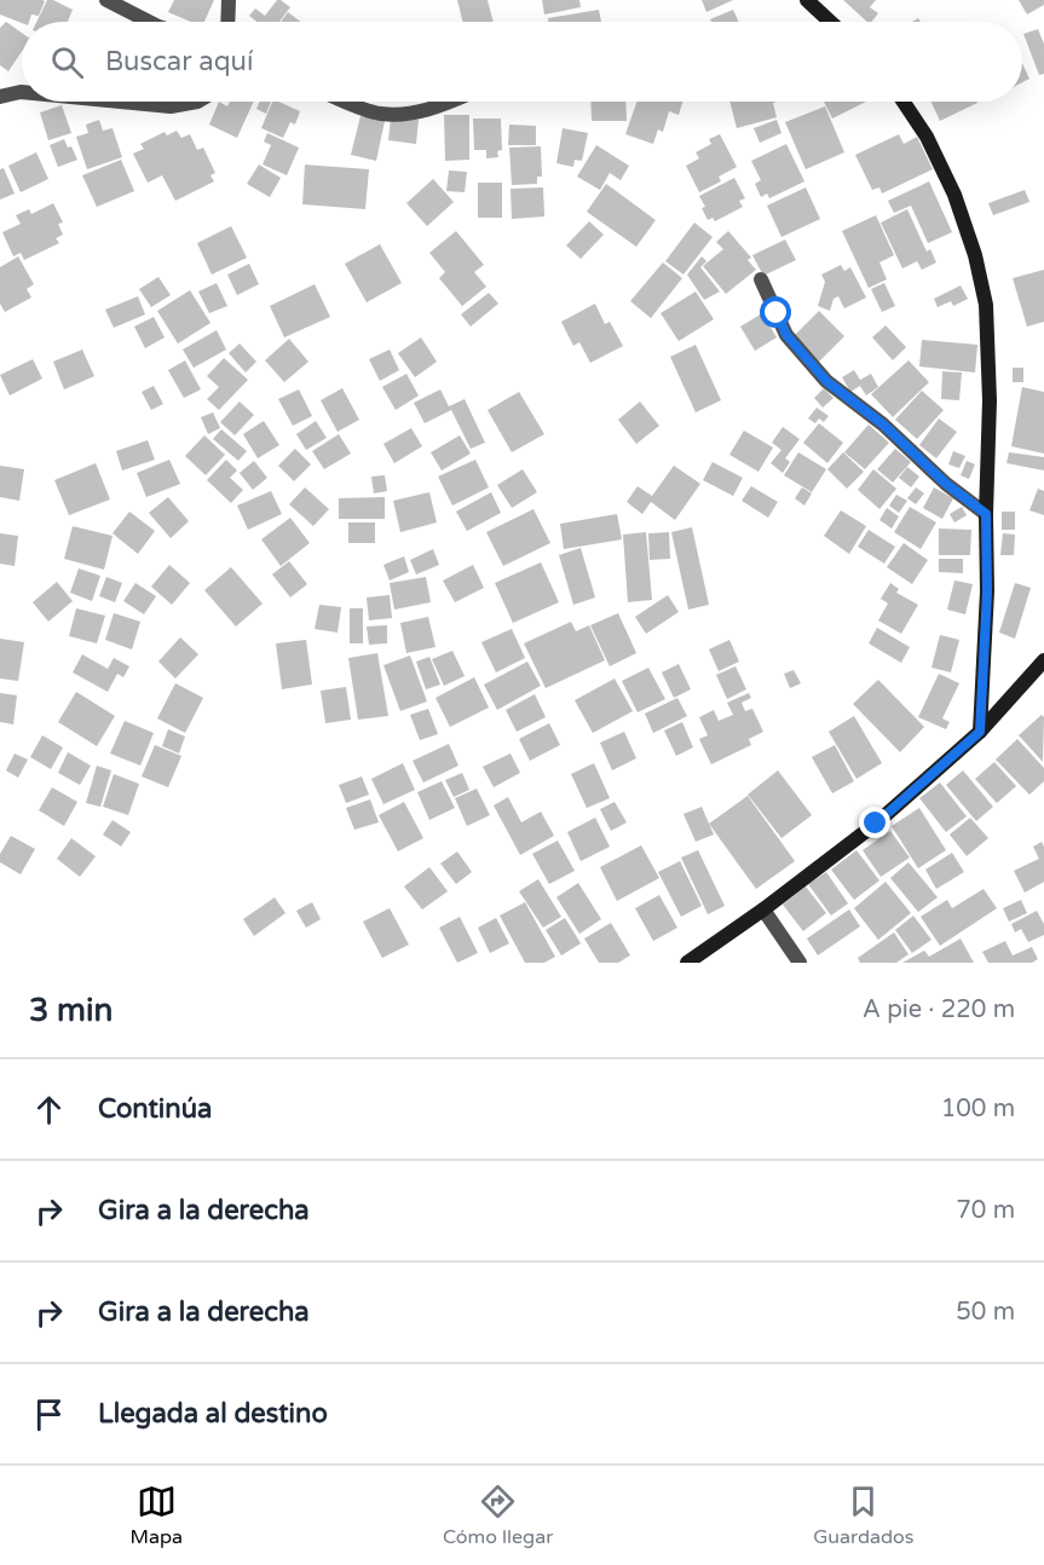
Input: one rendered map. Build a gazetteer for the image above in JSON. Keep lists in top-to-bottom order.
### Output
{
  "page": {
    "search": "Buscar aquí",
    "heading": ["3 min", "A pie · 220 m"],
    "list": [
      ["Continúa", "100 m"],
      ["Gira a la derecha", "70 m"],
      ["Gira a la derecha", "50 m"],
      "Llegada al destino"
    ],
    "nav": ["Mapa", "Cómo llegar", "Guardados"]
  }
}
